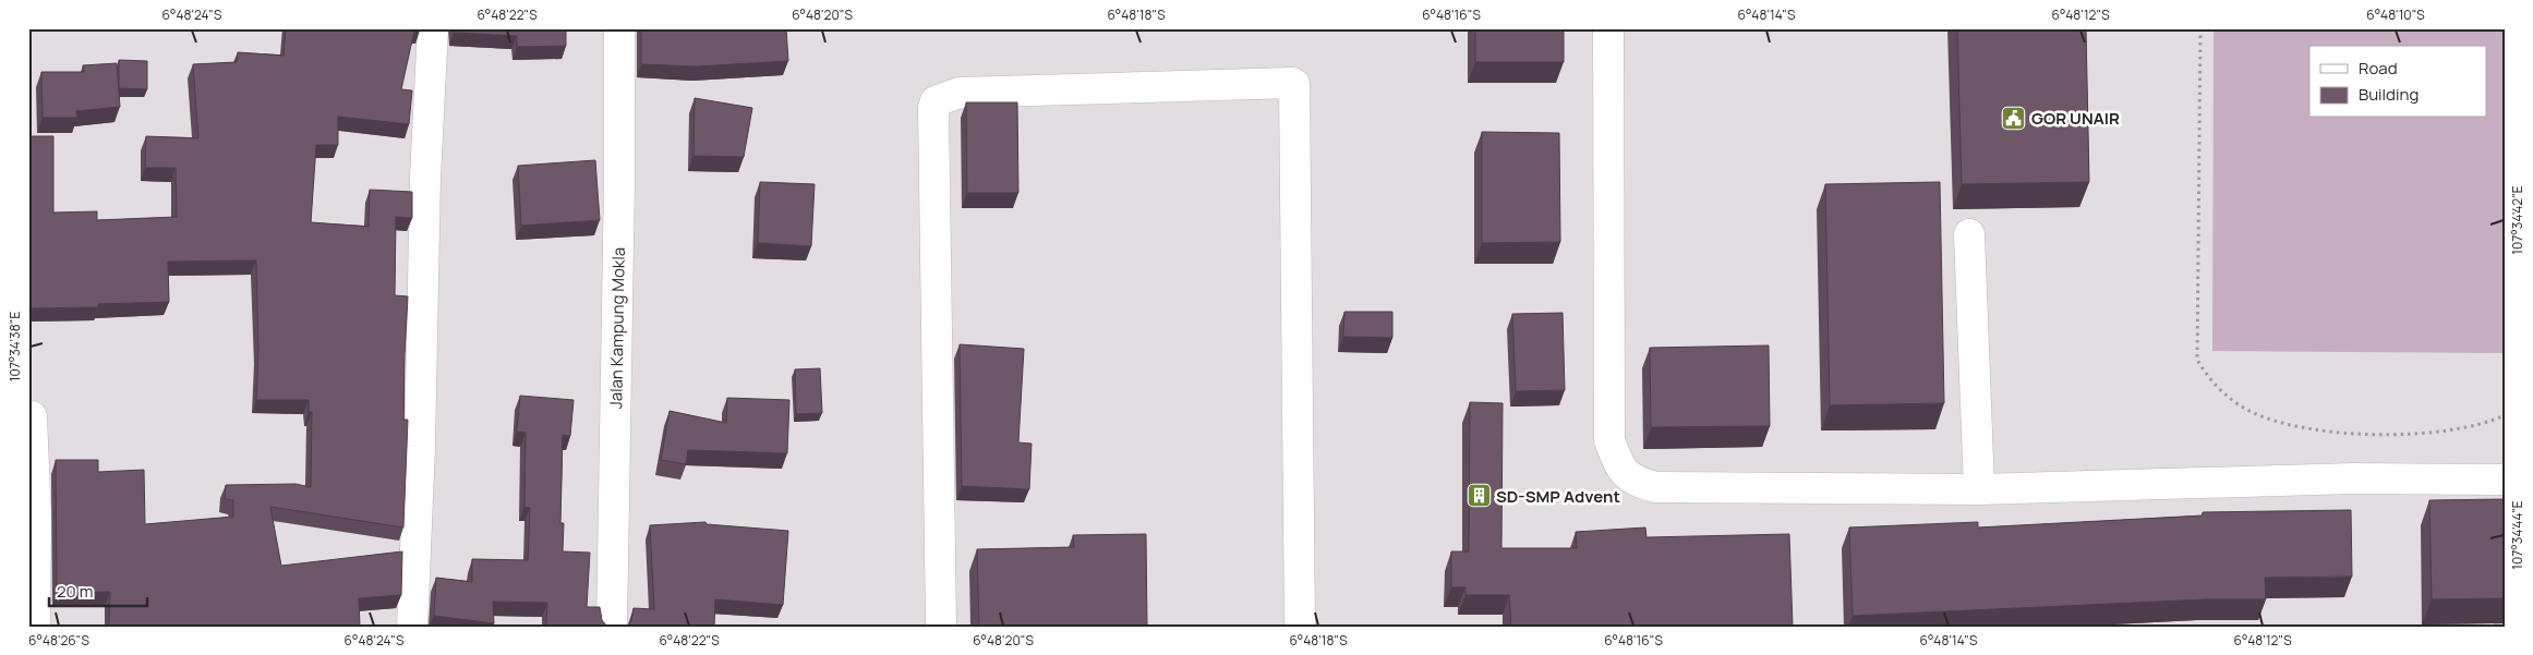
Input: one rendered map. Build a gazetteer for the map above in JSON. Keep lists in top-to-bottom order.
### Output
{
  "streets": {
    "street": ["Jalan Kampung Mokla"]
  },
  "places": {
    "public building": ["GOR UNAIR"],
    "building": ["SD-SMP Advent"]
  },
  "legend": ["Road", "Building"],
  "scale_bar": "20 m",
  "coordinates": [
    "6°48'24\"S",
    "6°48'22\"S",
    "6°48'20\"S",
    "6°48'18\"S",
    "6°48'16\"S",
    "6°48'14\"S",
    "6°48'12\"S",
    "6°48'10\"S",
    "107°34'42\"E",
    "107°34'38\"E",
    "107°34'44\"E",
    "6°48'26\"S"
  ]
}
